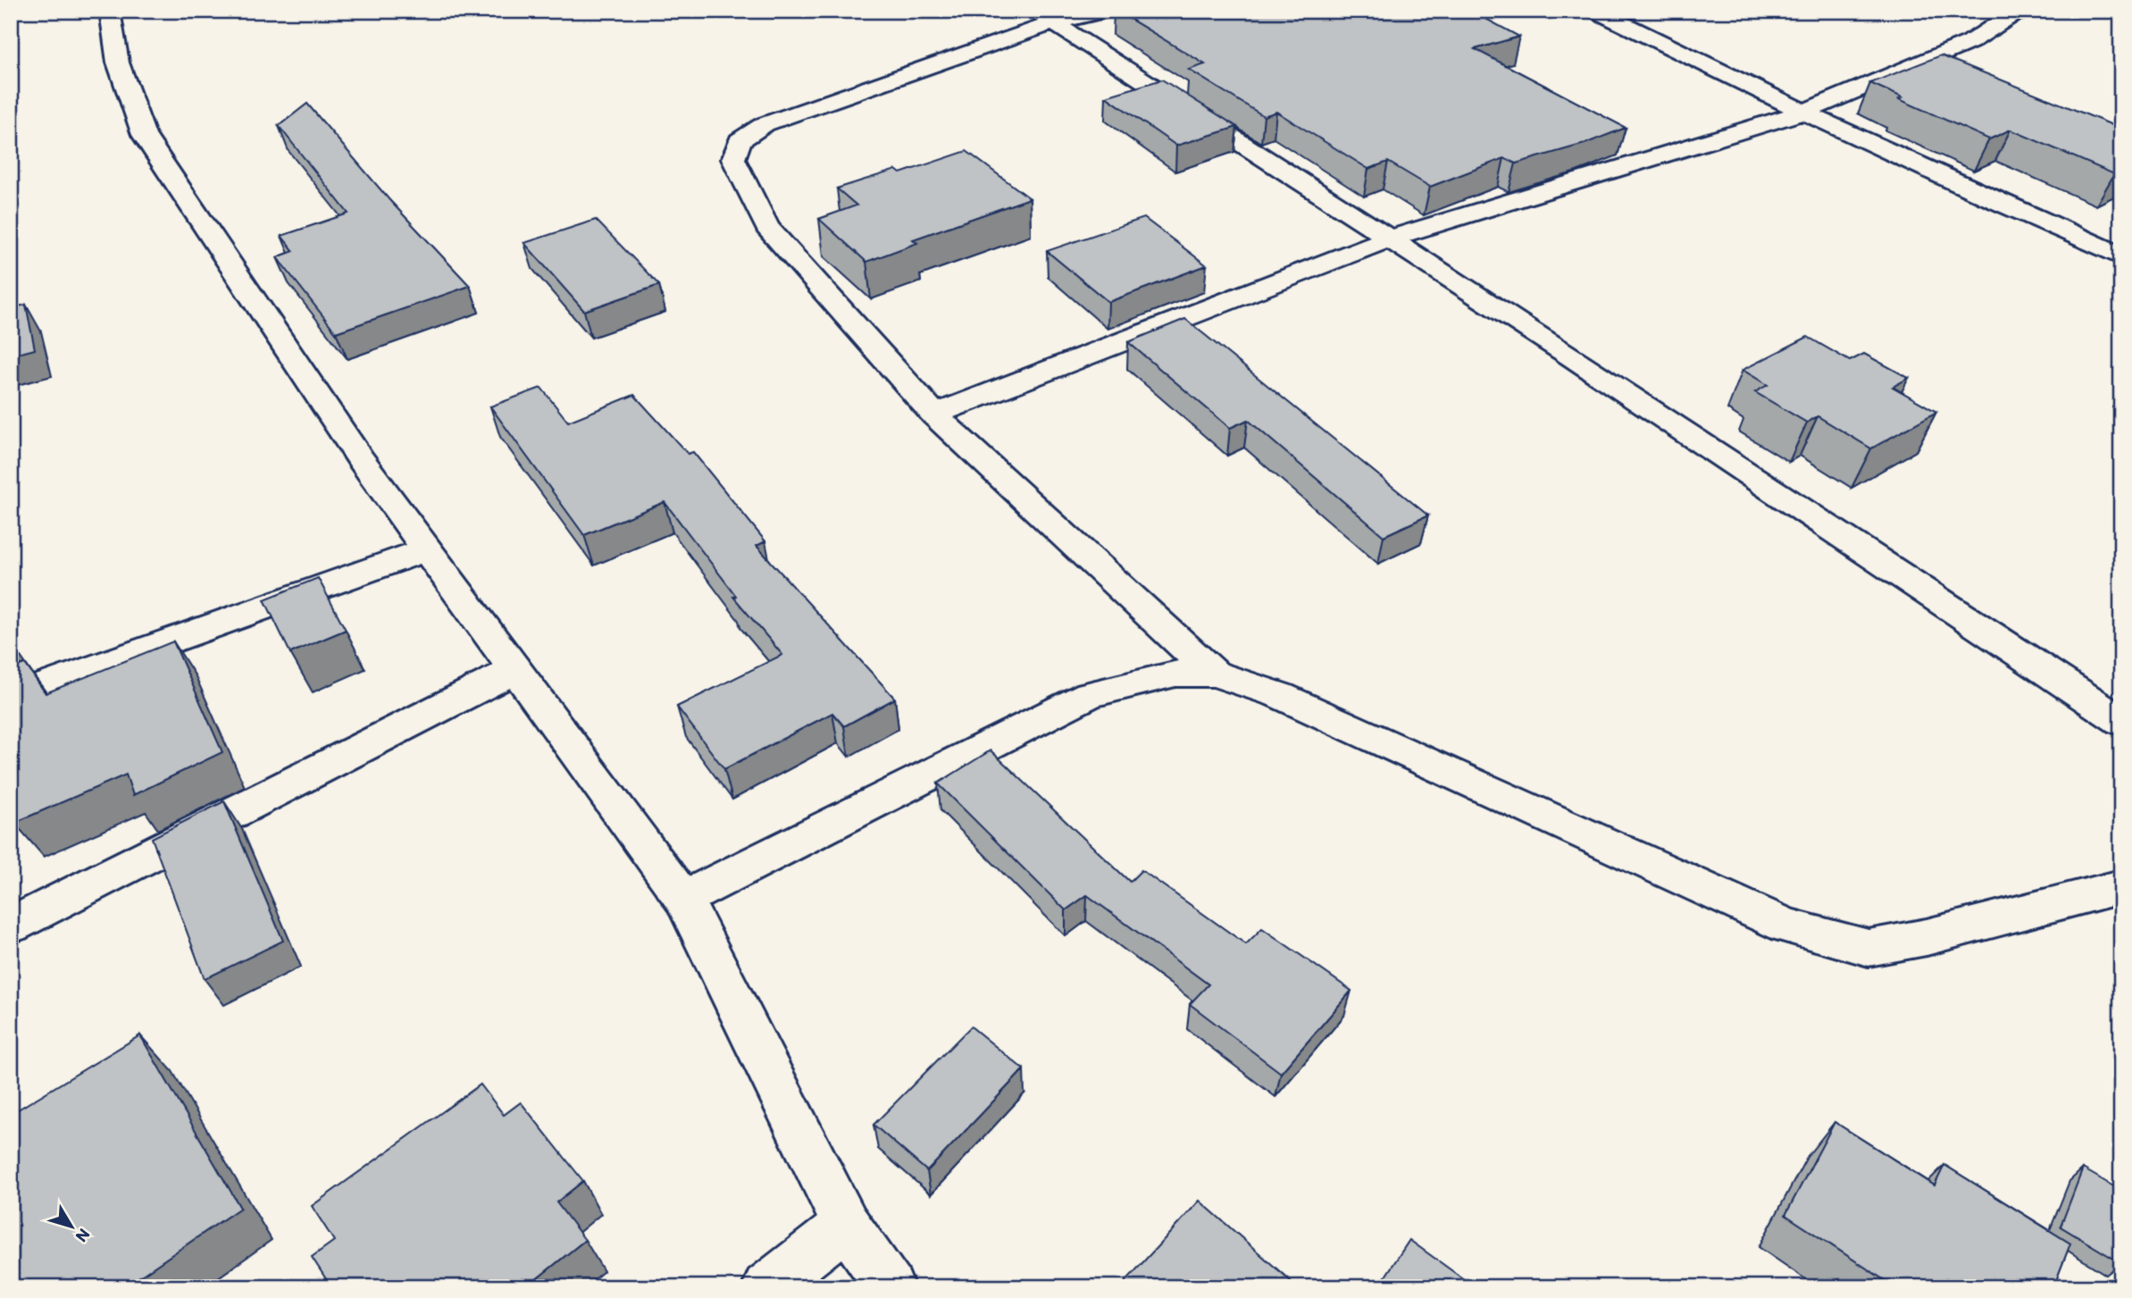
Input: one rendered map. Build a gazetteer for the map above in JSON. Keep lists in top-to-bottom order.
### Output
{
  "north": "bottom right"
}
